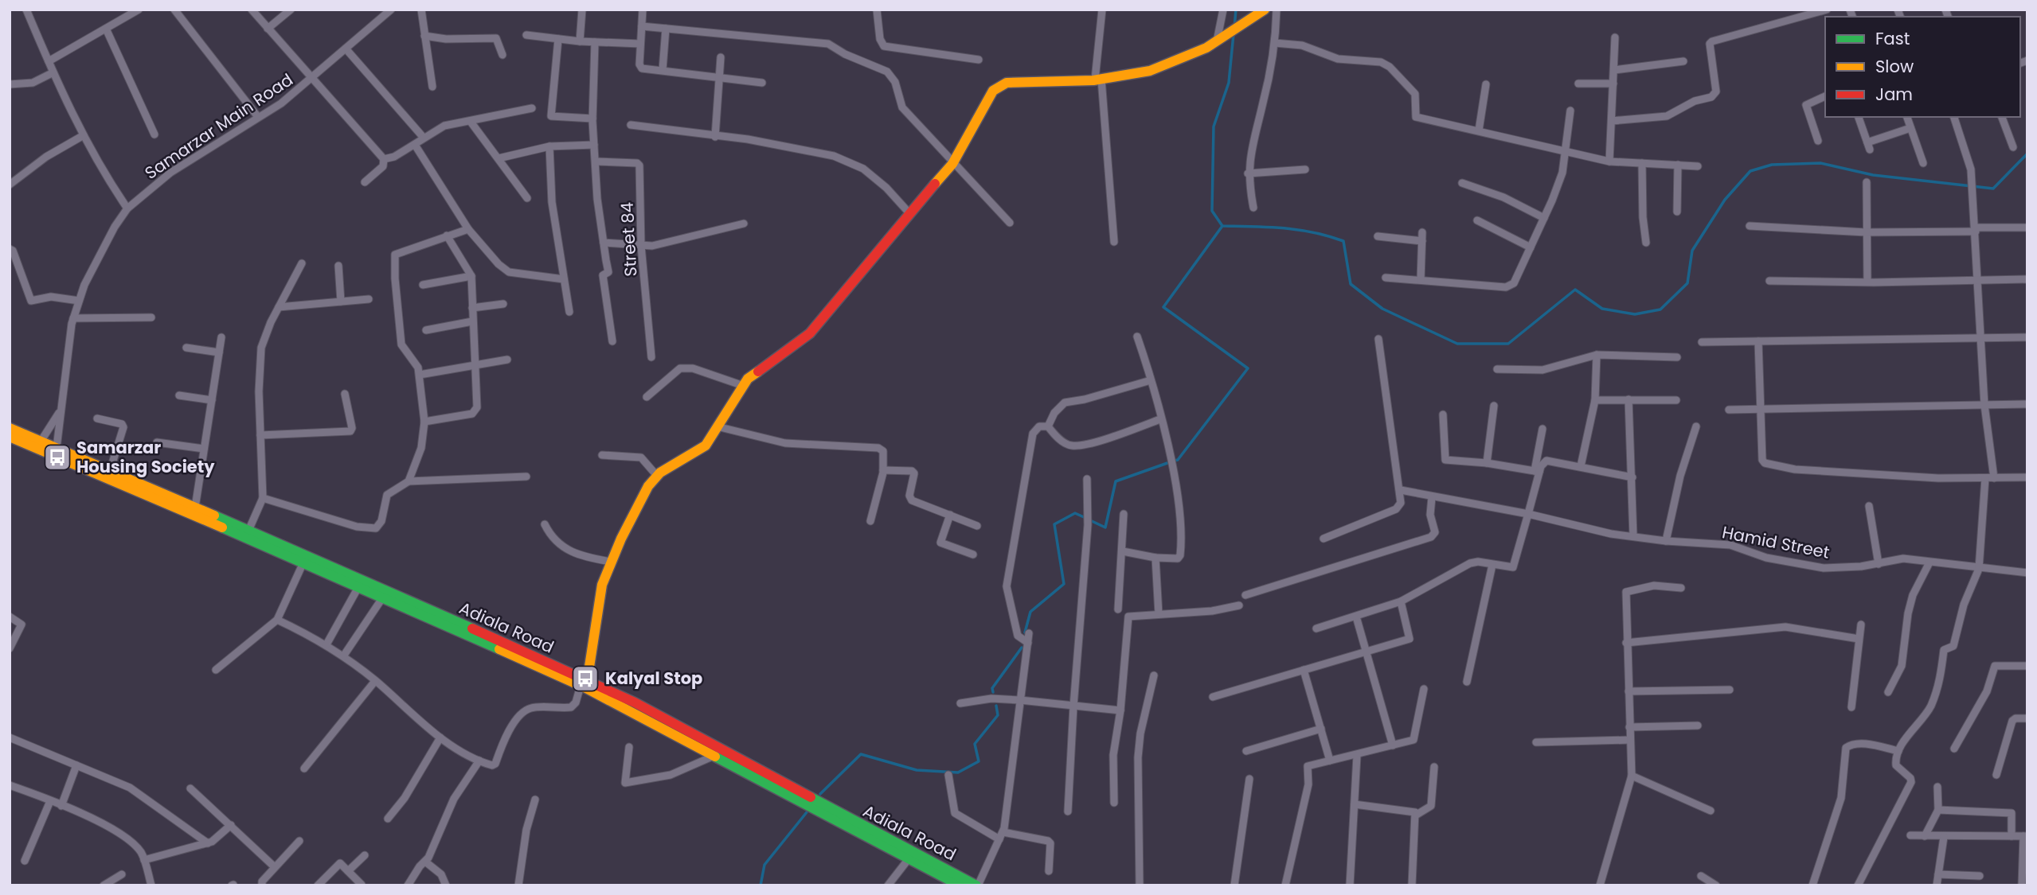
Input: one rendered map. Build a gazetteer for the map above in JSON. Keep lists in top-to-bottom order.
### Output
{
  "streets": {
    "main road": ["Adiala Road"],
    "street": ["Samarzar Main Road", "Street 84", "Hamid Street"]
  },
  "crossings": [
    ["Samarzar Main Road", "Adiala Road"]
  ],
  "places": {
    "bus stop": ["Samarzar Housing Society", "Kalyal Stop"]
  },
  "legend": ["Fast", "Slow", "Jam"]
}
